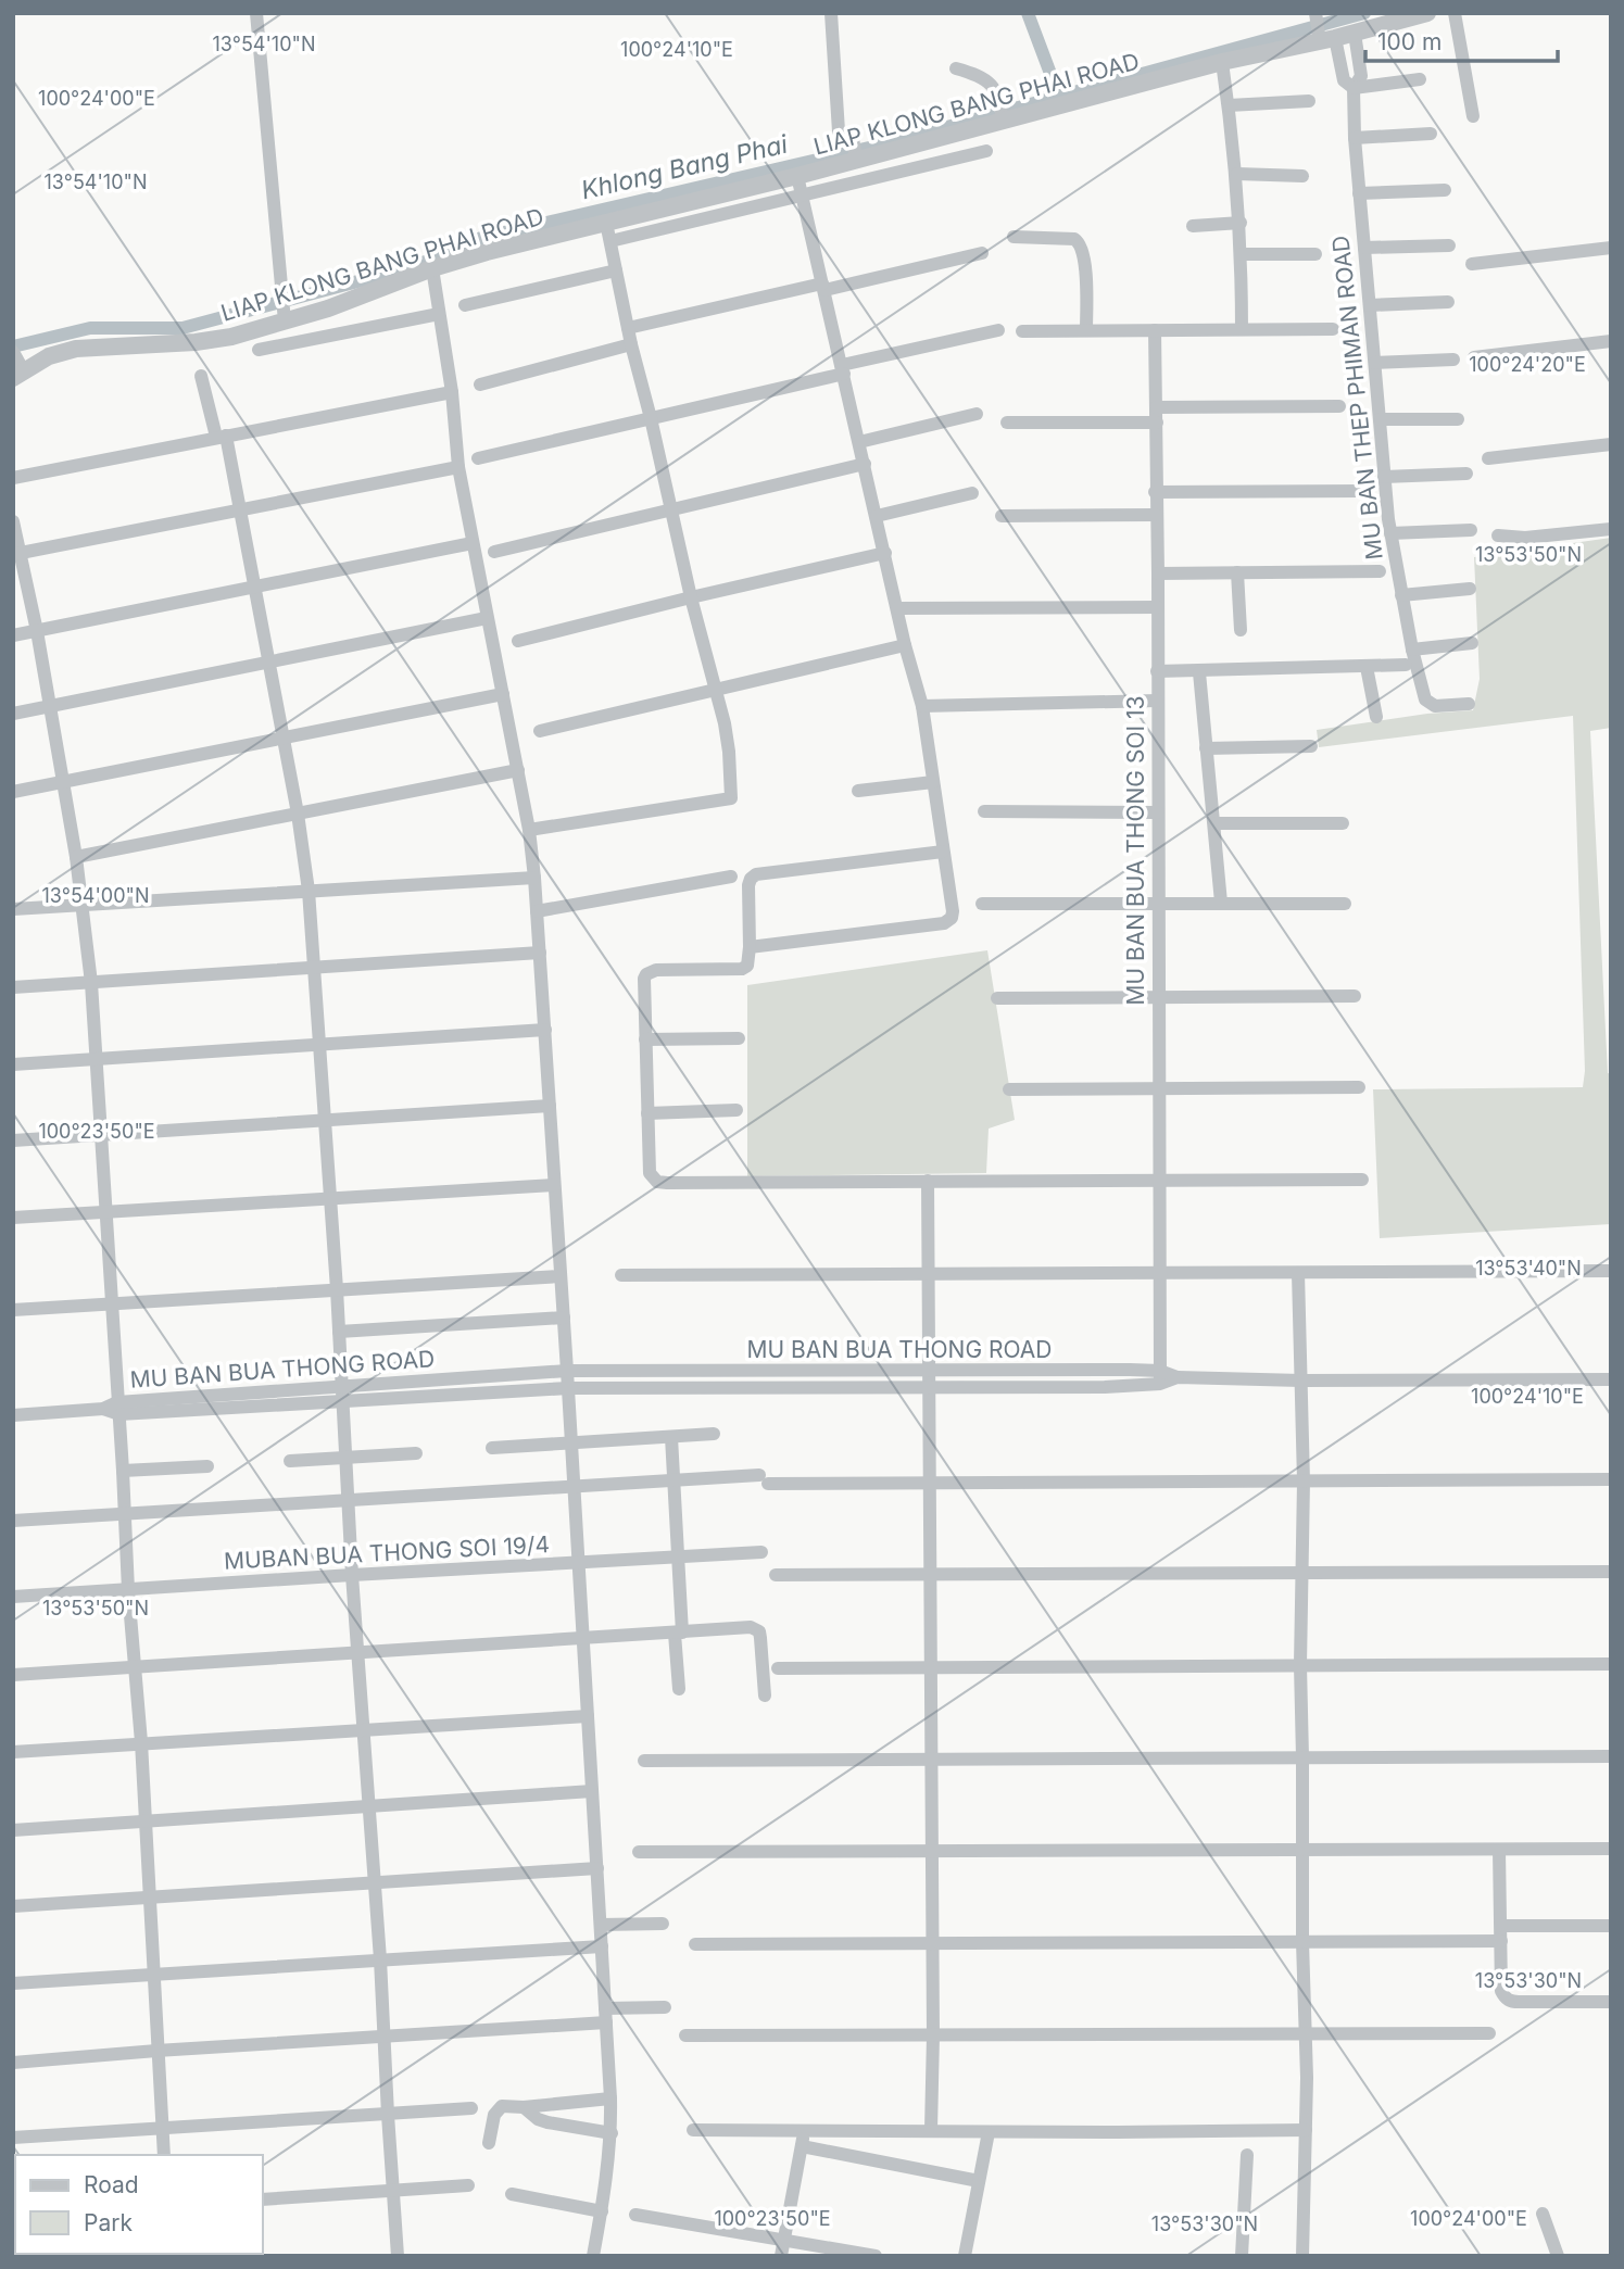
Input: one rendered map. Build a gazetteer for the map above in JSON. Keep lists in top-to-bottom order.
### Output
{
  "streets": {
    "street": [
      "LIAP KLONG BANG PHAI ROAD",
      "MU BAN THEP PHIMAN ROAD",
      "MU BAN BUA THONG SOI 13",
      "MU BAN BUA THONG ROAD",
      "MUBAN BUA THONG SOI 19/4"
    ]
  },
  "crossings": [
    ["LIAP KLONG BANG PHAI ROAD", "MU BAN THEP PHIMAN ROAD"],
    ["MU BAN BUA THONG SOI 13", "MU BAN BUA THONG ROAD"]
  ],
  "water": ["Khlong Bang Phai"],
  "legend": ["Road", "Park"],
  "scale_bar": "100 m",
  "coordinates": [
    "13°54'10\"N",
    "100°24'10\"E",
    "100°24'00\"E",
    "100°24'20\"E",
    "13°53'50\"N",
    "13°54'00\"N",
    "100°23'50\"E",
    "13°53'40\"N",
    "13°53'30\"N"
  ]
}
